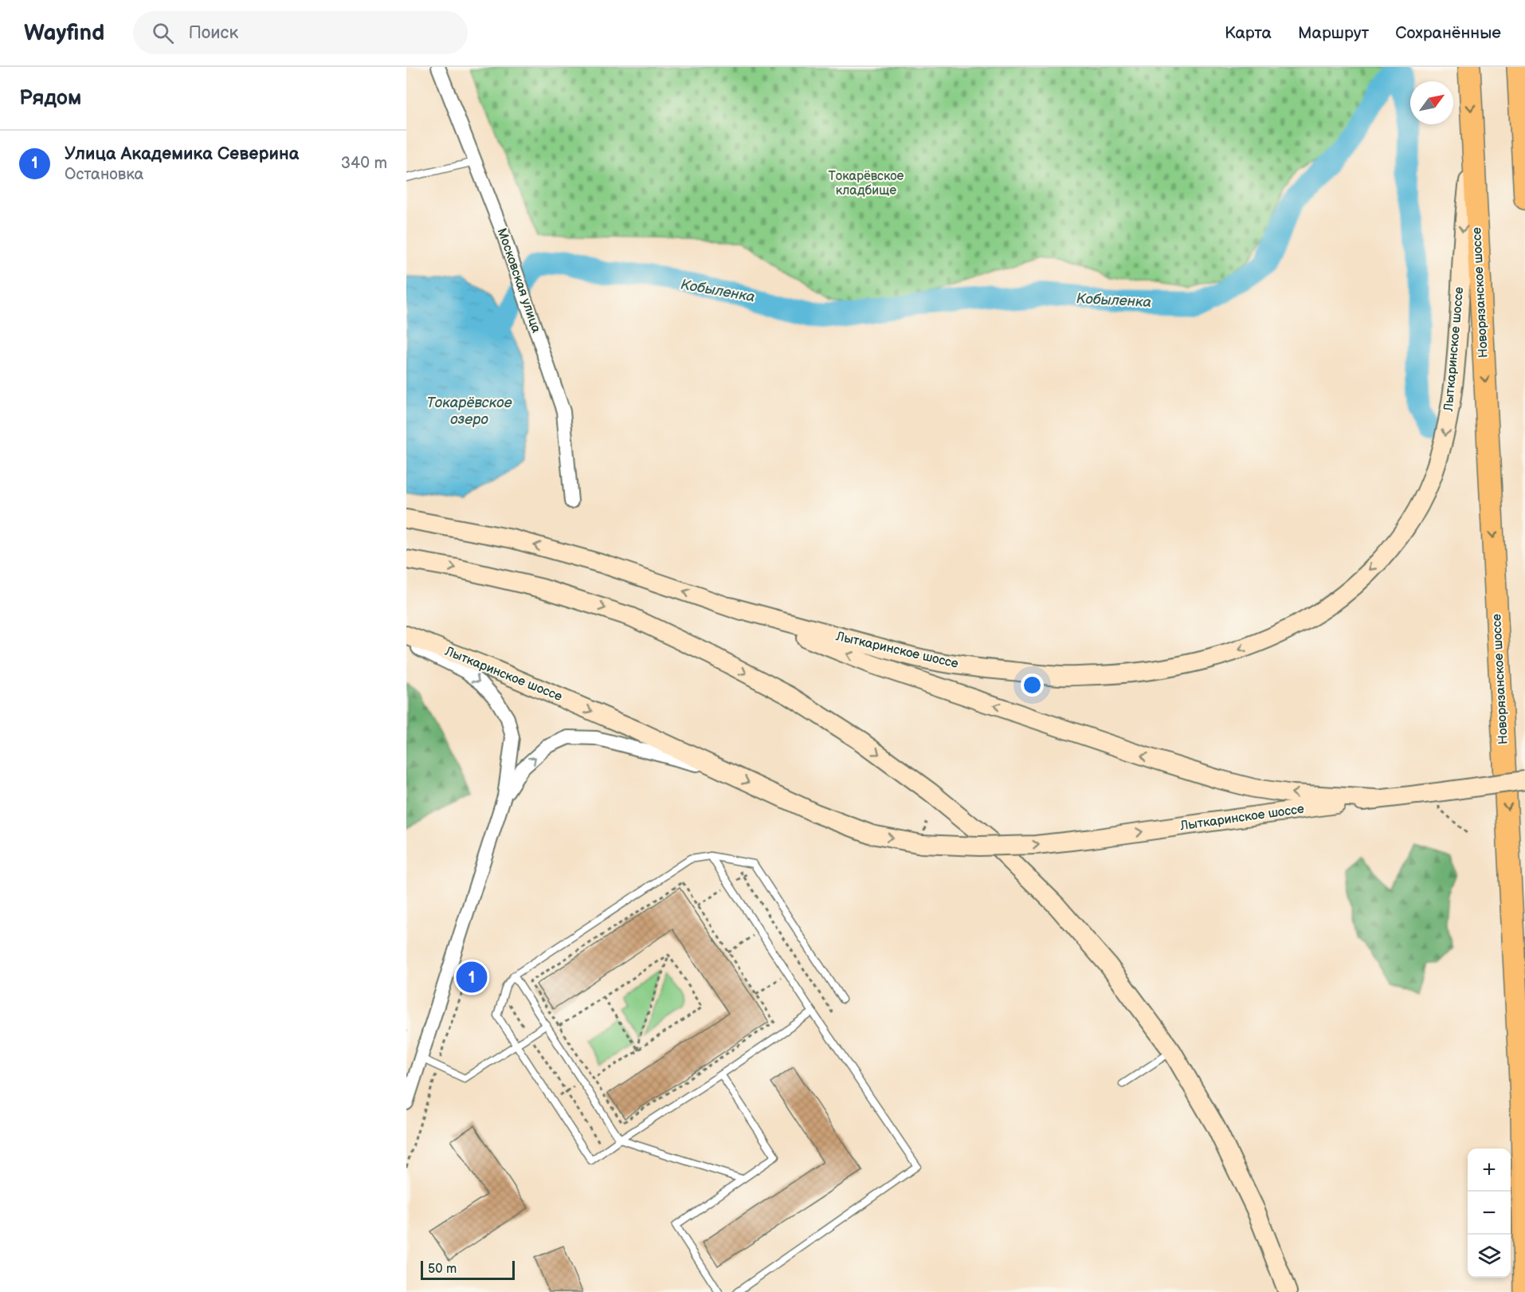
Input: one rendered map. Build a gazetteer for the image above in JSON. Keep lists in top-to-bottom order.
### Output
{
  "streets": {
    "highway": ["Новорязанское шоссе"],
    "main road": ["Лыткаринское шоссе"],
    "street": ["Московская улица"]
  },
  "crossings": [
    ["Новорязанское шоссе", "Лыткаринское шоссе"]
  ],
  "one_way": ["Новорязанское шоссе"],
  "water": ["Кобыленка", "Токарёвское озеро"],
  "parks": ["Токарёвское кладбище"],
  "scale_bar": "50 m",
  "north": "top right",
  "page": {
    "header": "Wayfind",
    "search": "Поиск",
    "nav": ["Карта", "Маршрут", "Сохранённые"],
    "heading": "Рядом",
    "list": [
      {
        "mark": "1",
        "name": "Улица Академика Северина",
        "note": "Остановка",
        "value": "340 m"
      }
    ],
    "pins": "1",
    "map_buttons": ["+", "−"],
    "scale": "50 m"
  }
}
